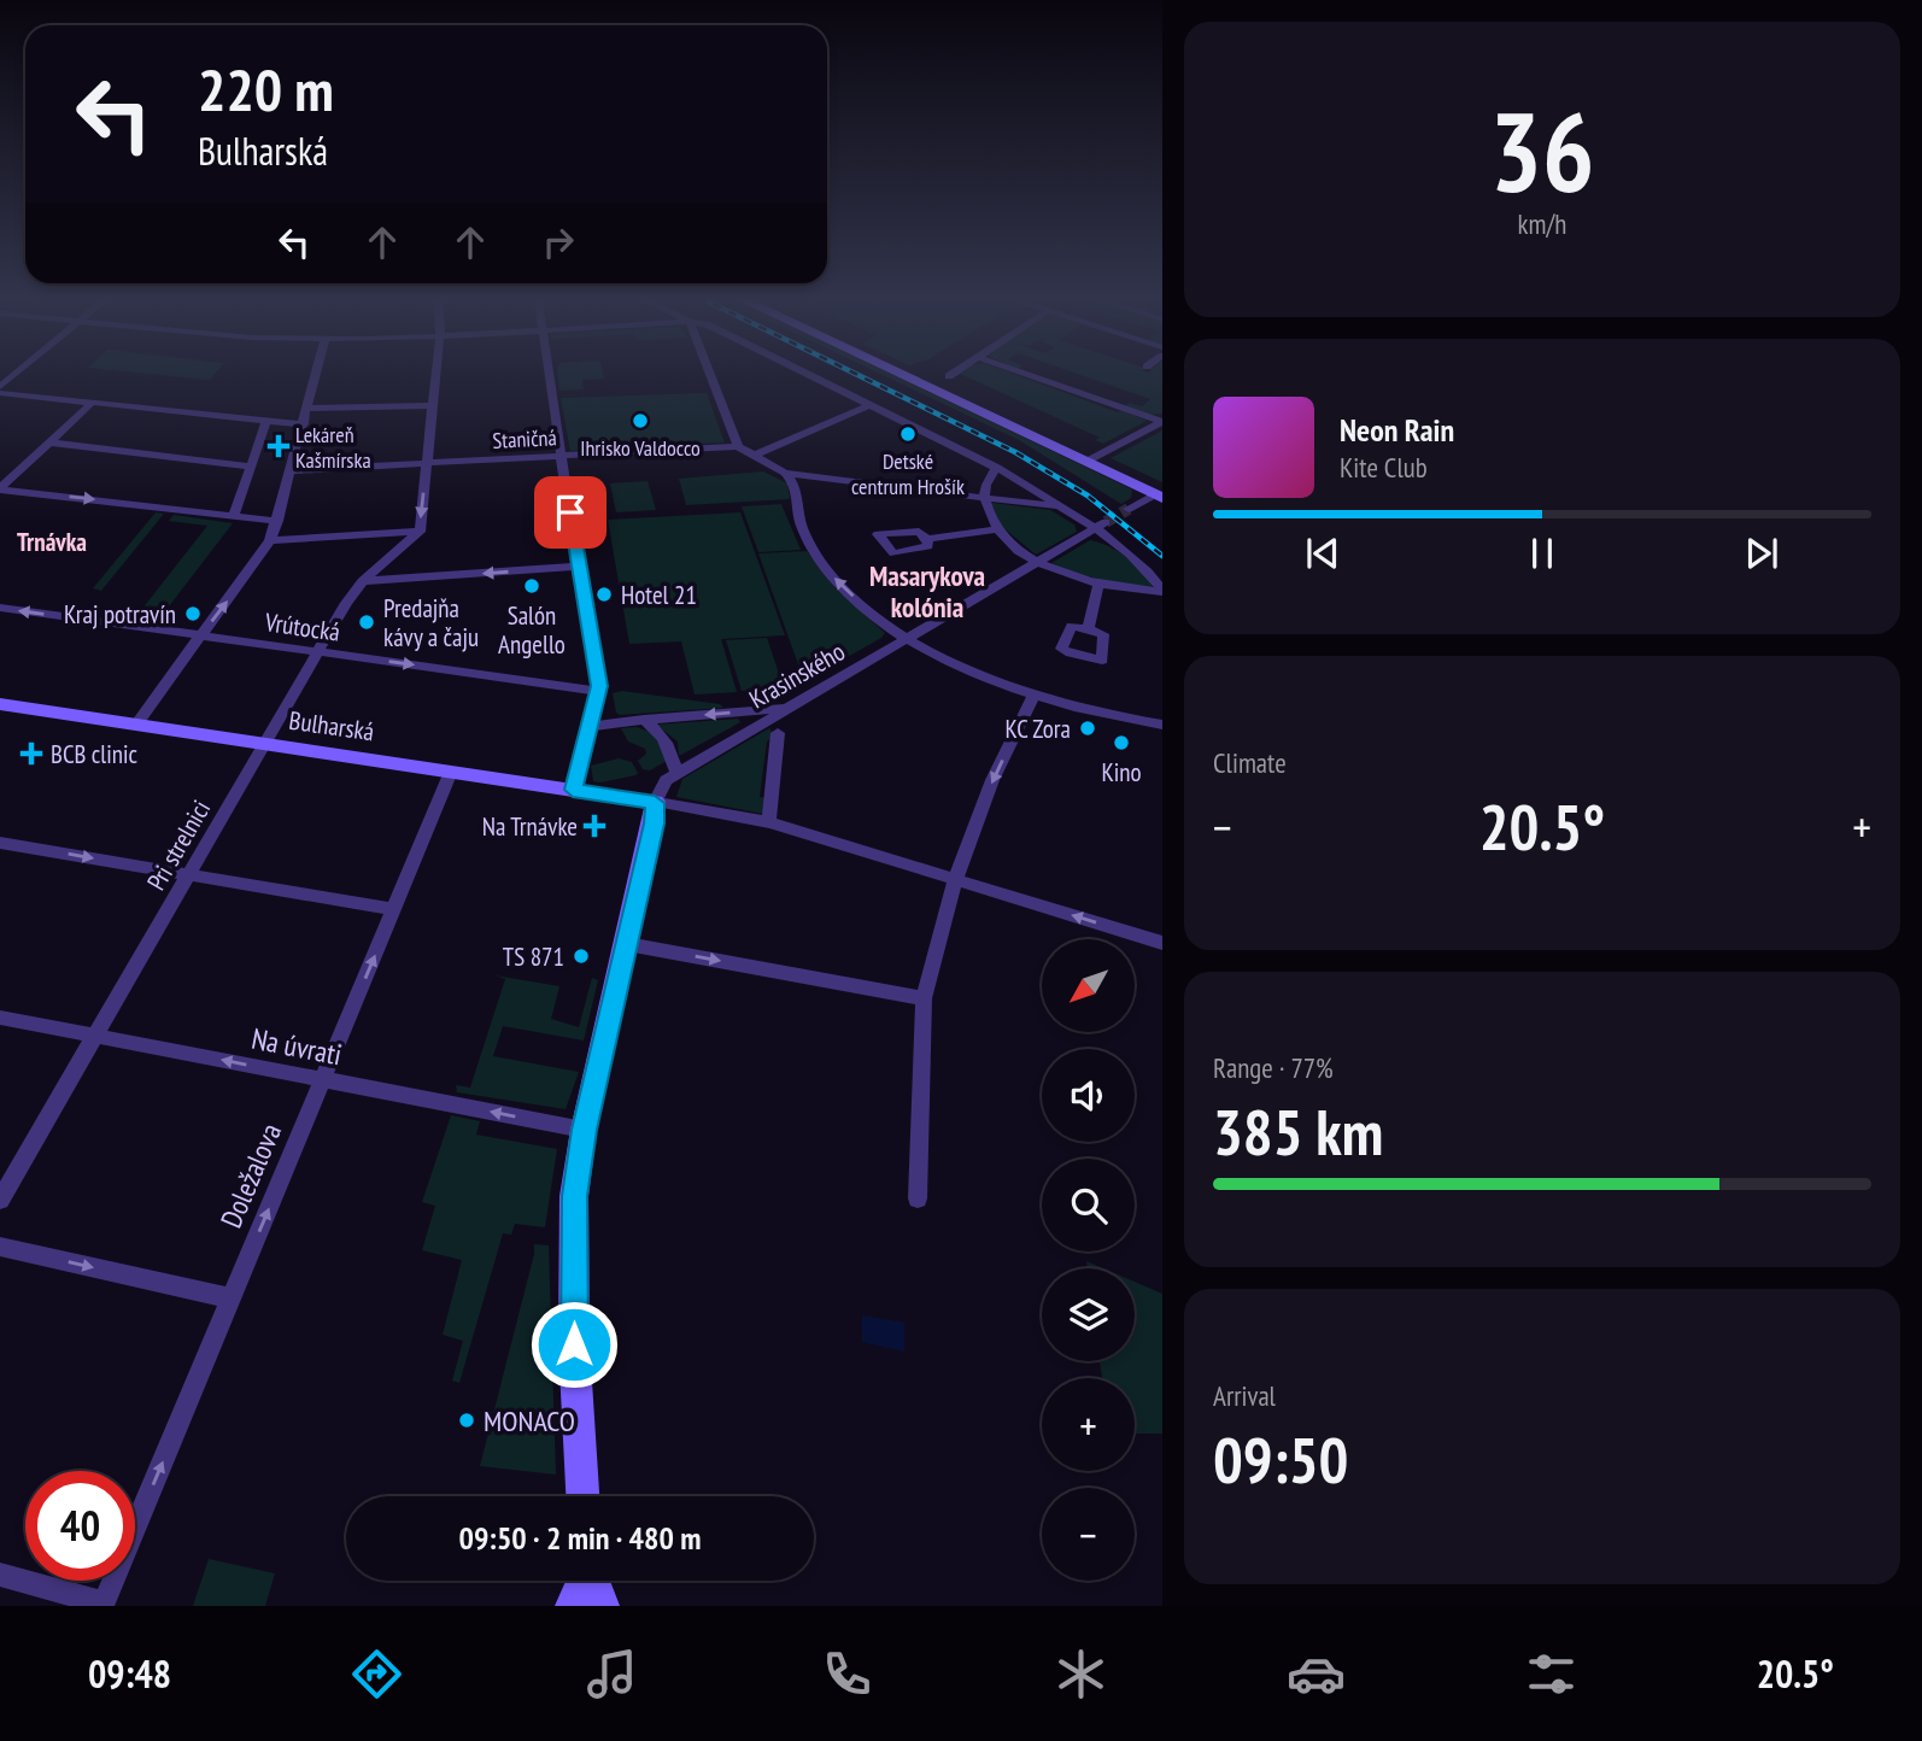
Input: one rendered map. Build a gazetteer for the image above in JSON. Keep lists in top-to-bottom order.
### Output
{
  "streets": {
    "street": [
      "Staničná",
      "Vrútocká",
      "Krasinského",
      "Bulharská",
      "Pri strelnici",
      "Na úvrati",
      "Doležalova"
    ]
  },
  "crossings": [
    ["Vrútocká", "Pri strelnici"],
    ["Krasinského", "Bulharská"],
    ["Bulharská", "Pri strelnici"],
    ["Bulharská", "Doležalova"],
    ["Pri strelnici", "Na úvrati"],
    ["Na úvrati", "Doležalova"]
  ],
  "one_way": ["Na úvrati", "Doležalova"],
  "districts": ["Trnávka", "Masarykova kolónia"],
  "places": {
    "other": [
      "Ihrisko Valdocco",
      "Detské centrum Hrošík",
      "Salón Angello",
      "Hotel 21",
      "Kraj potravín",
      "Predajňa kávy a čaju",
      "KC Zora",
      "Kino",
      "TS 871",
      "MONACO"
    ],
    "health": ["Lekáreň Kašmírska", "BCB clinic", "Na Trnávke"]
  },
  "north": "bottom left",
  "page": {
    "tile": [
      ["36", "km/h"],
      "Climate",
      ["Range · 77%", "385 km"],
      ["Arrival", "09:50"]
    ],
    "turn": ["220 m", "Bulharská"],
    "song": ["Neon Rain", "Kite Club"],
    "heat": ["−", "20.5°", "+"],
    "map_buttons": ["+", "−"],
    "limit": "40",
    "trip": "09:50 · 2 min · 480 m",
    "tabs": ["09:48", "20.5°"]
  }
}
